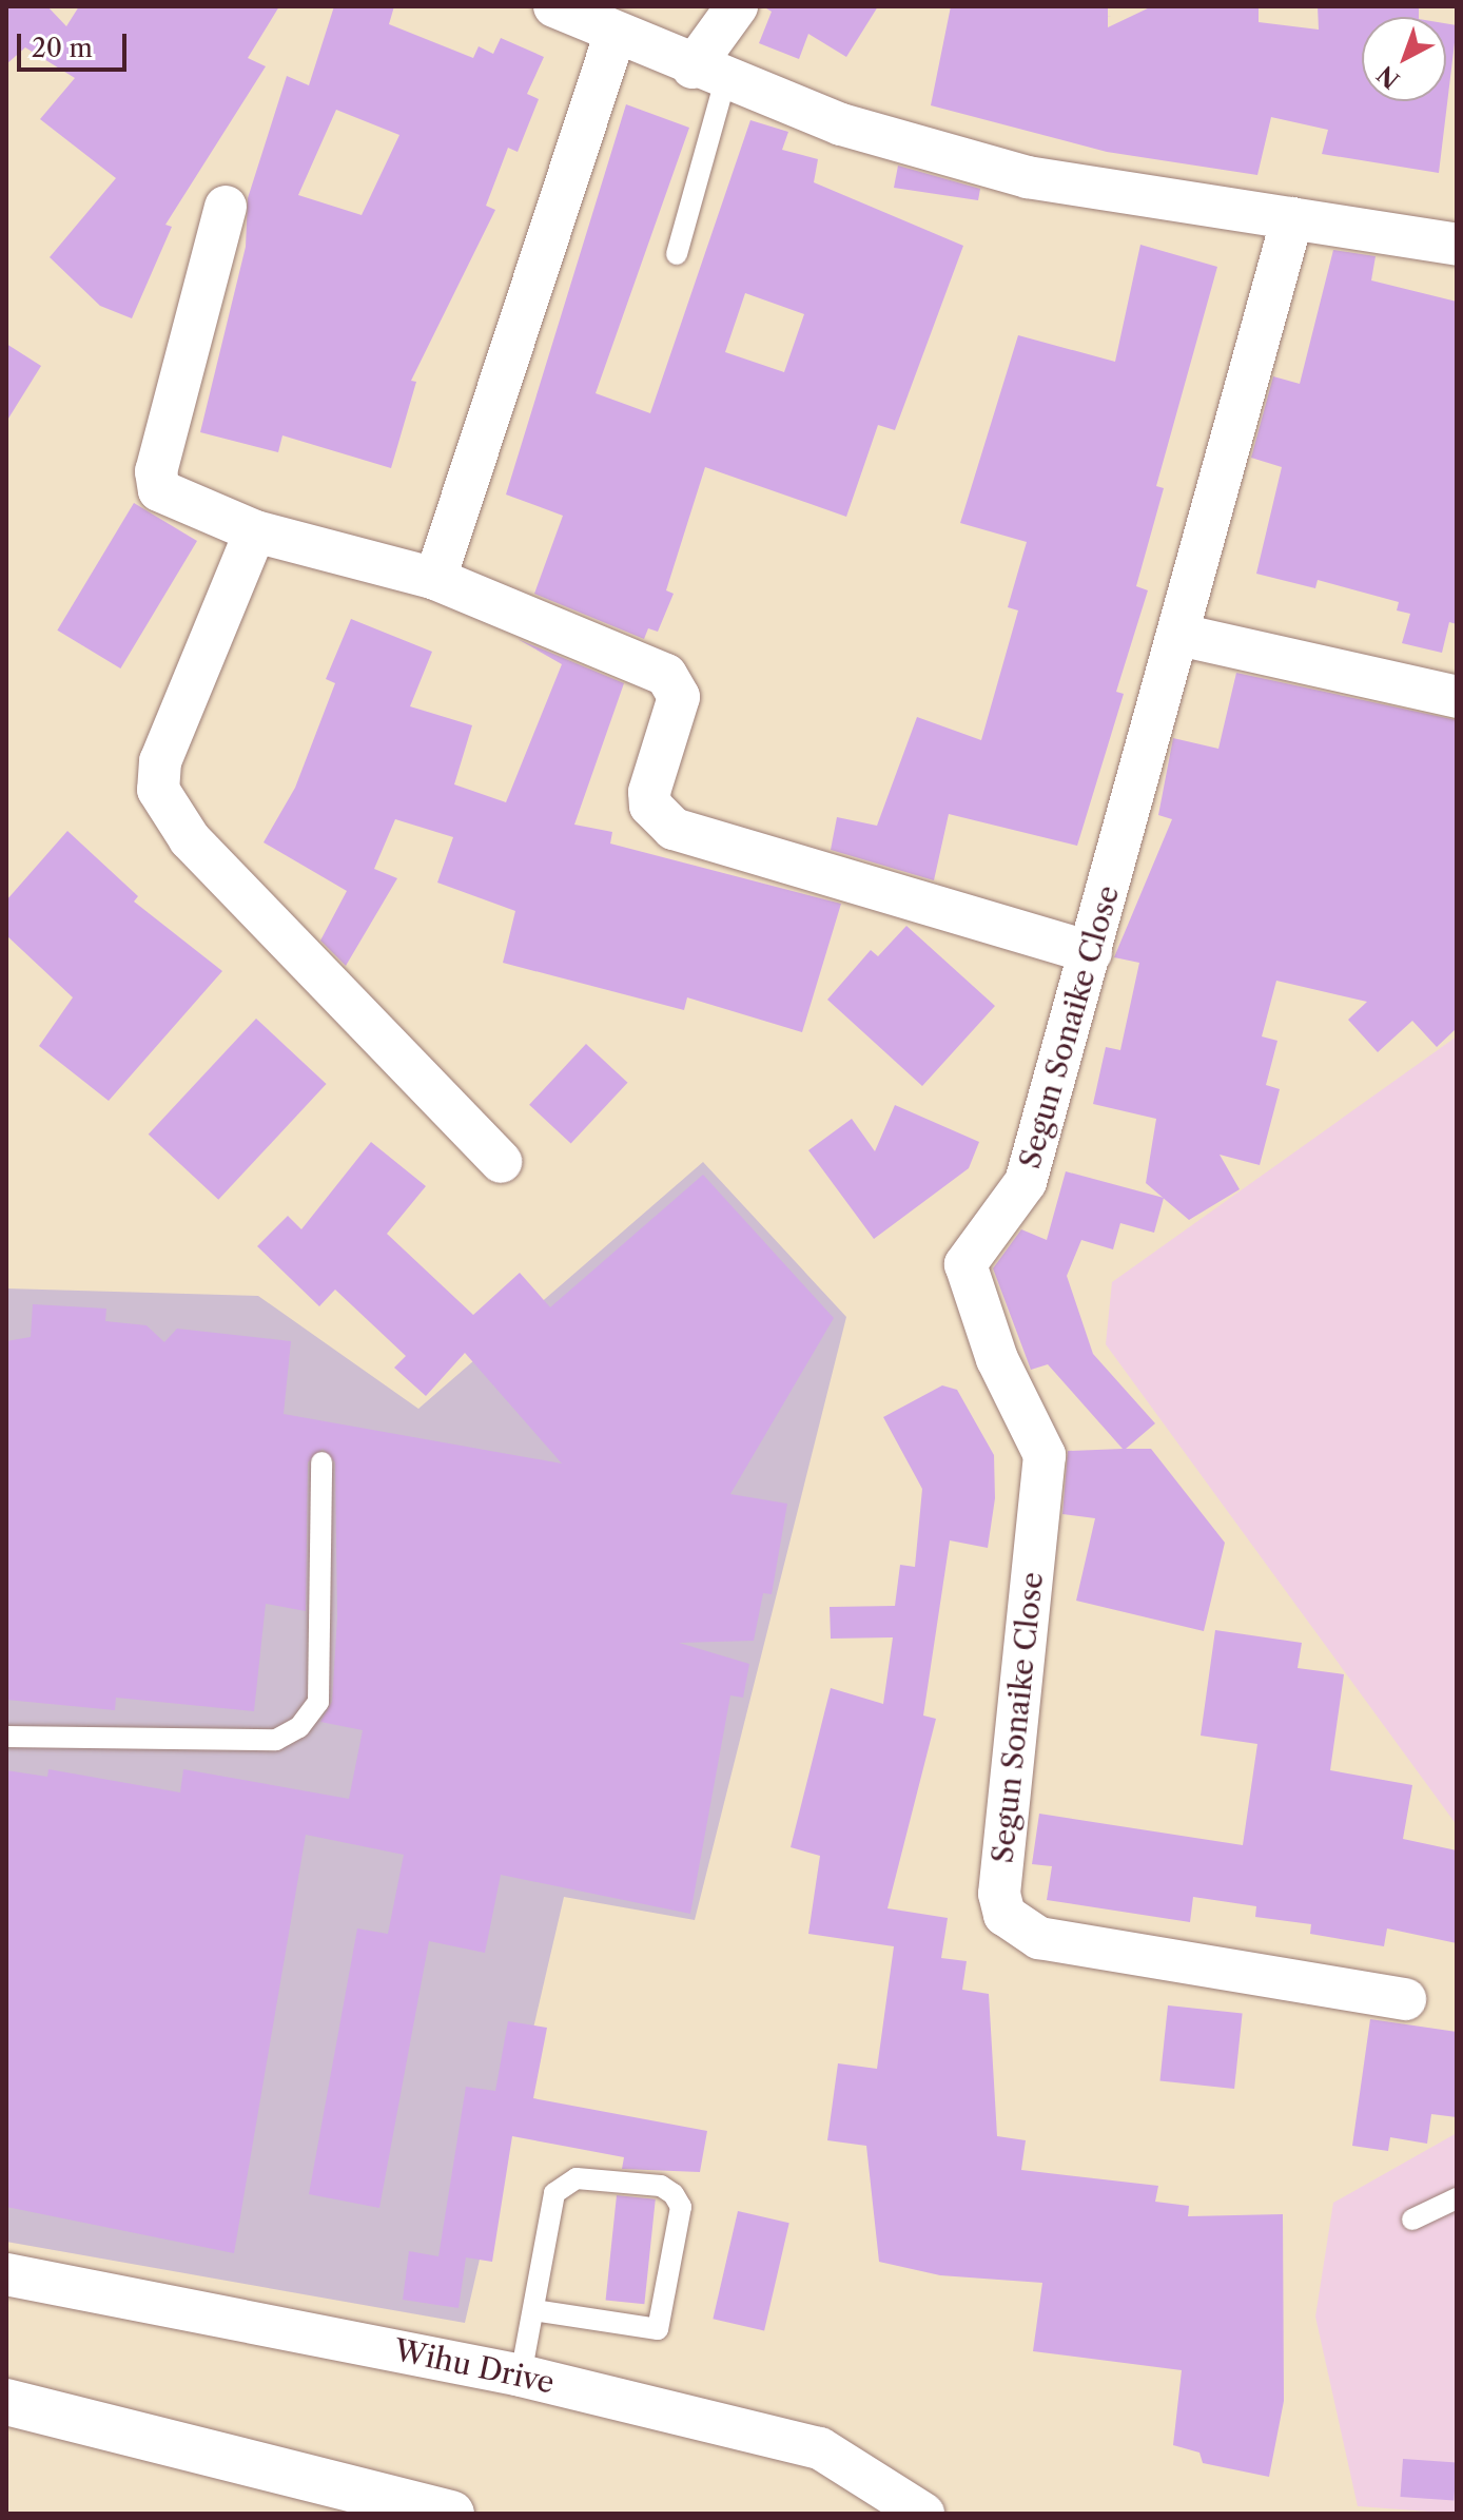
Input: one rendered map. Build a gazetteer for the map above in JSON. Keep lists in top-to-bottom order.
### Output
{
  "streets": {
    "street": ["Segun Sonaike Close", "Wihu Drive"]
  },
  "scale_bar": "20 m",
  "north": "bottom left"
}
